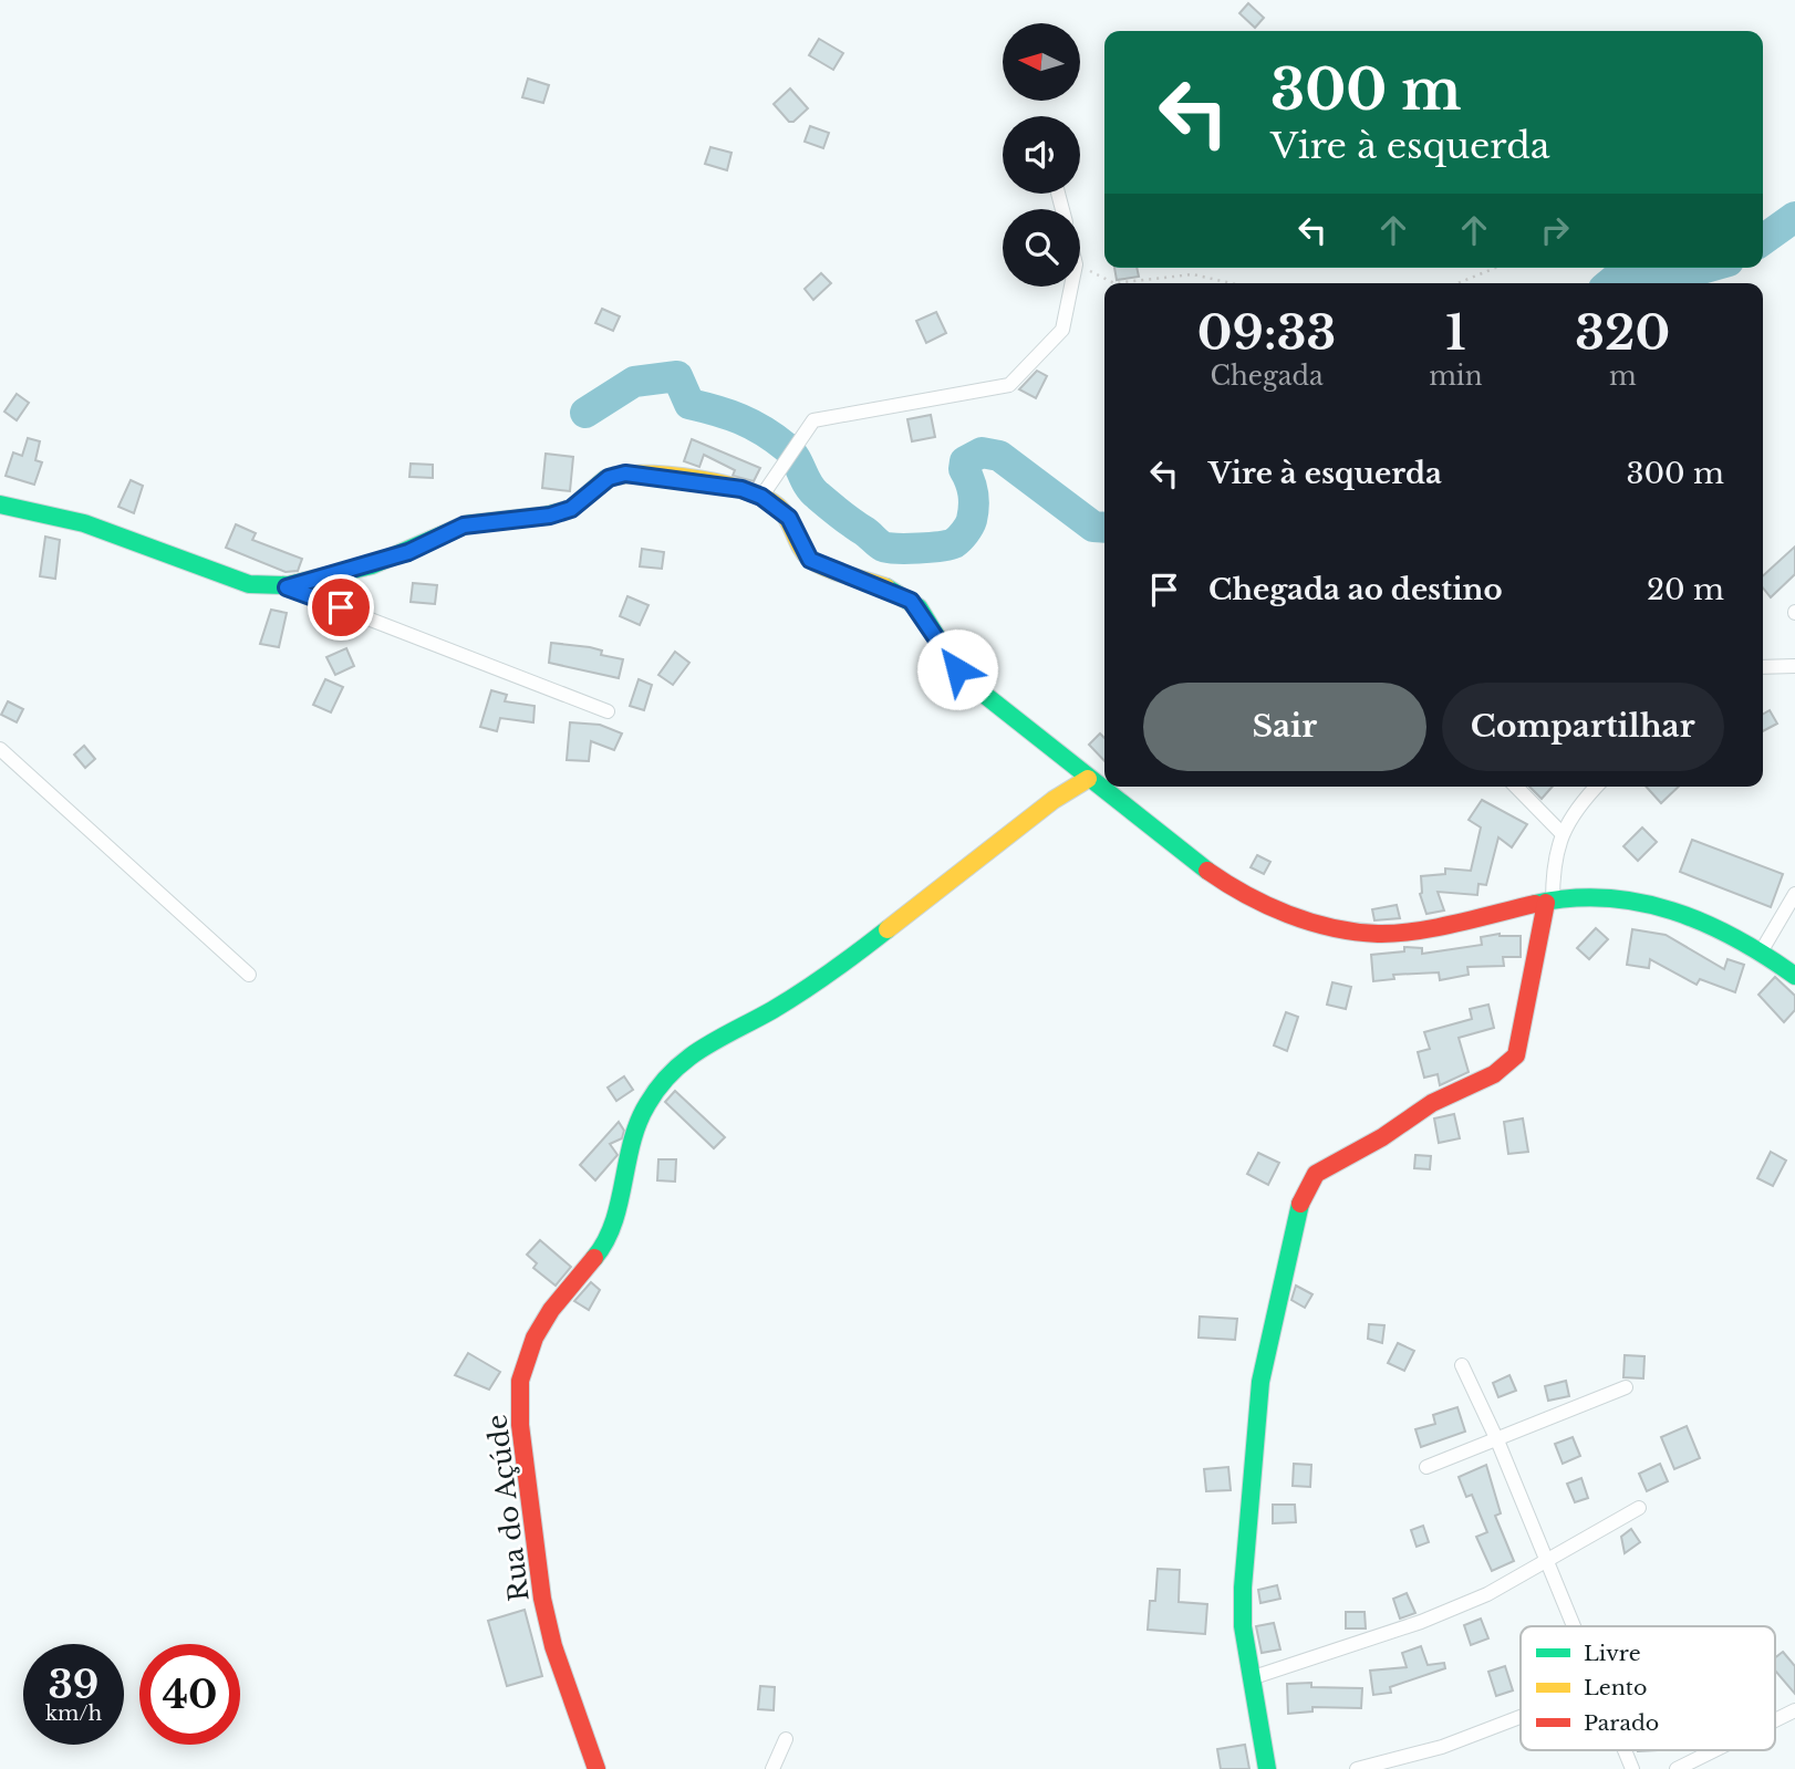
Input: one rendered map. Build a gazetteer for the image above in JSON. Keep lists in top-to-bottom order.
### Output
{
  "streets": {
    "street": ["Rua do Açúde"]
  },
  "legend": ["Livre", "Lento", "Parado"],
  "north": "left",
  "page": {
    "turn": ["300 m", "Vire à esquerda"],
    "eta": [
      "09:33",
      "Chegada",
      "1",
      "min",
      "320",
      "m"
    ],
    "list": [
      {
        "name": "Vire à esquerda",
        "value": "300 m"
      },
      {
        "name": "Chegada ao destino",
        "value": "20 m"
      }
    ],
    "buttons": ["Sair", "Compartilhar"],
    "speed": "39 km/h",
    "limit": "40"
  }
}
